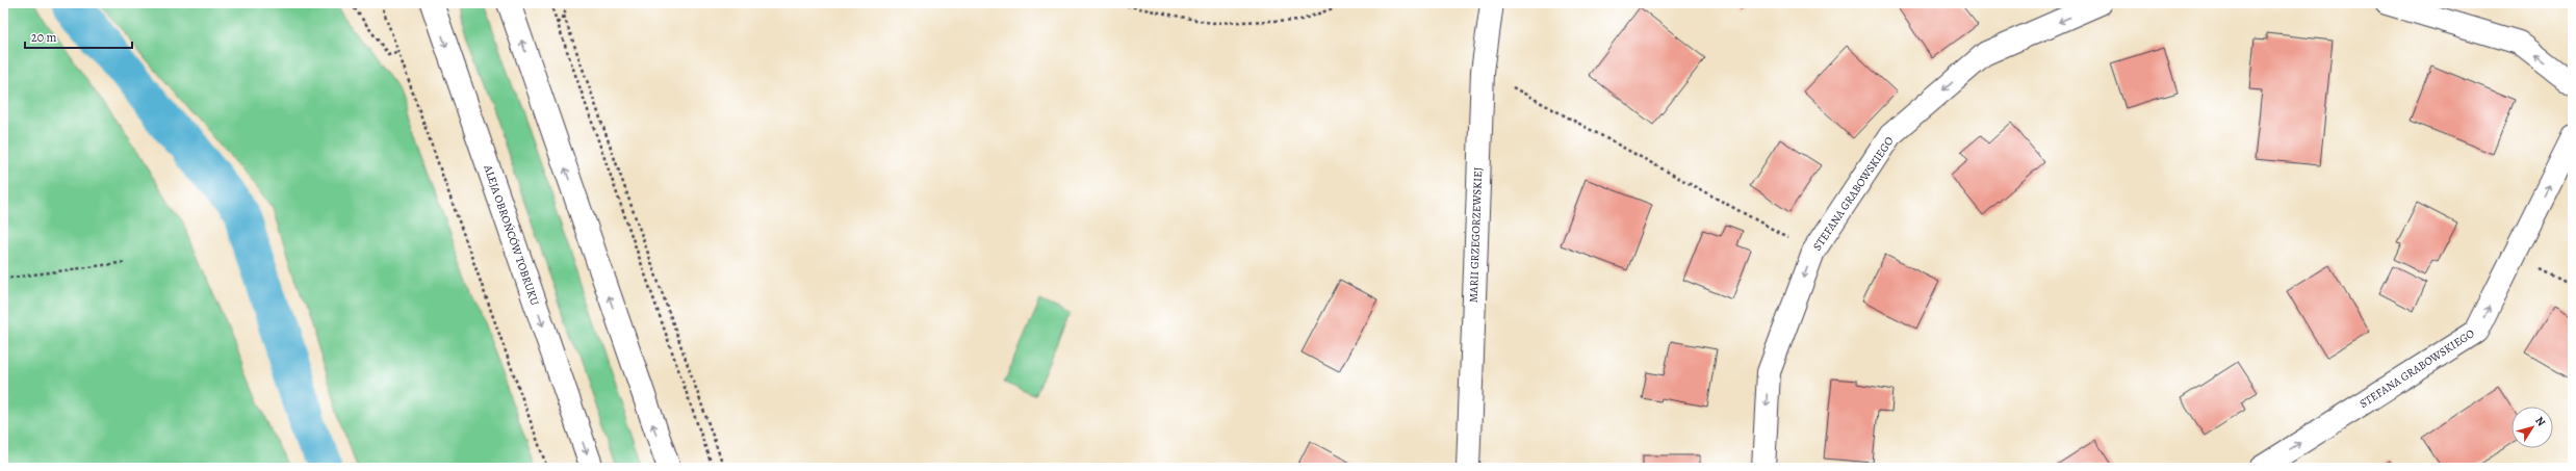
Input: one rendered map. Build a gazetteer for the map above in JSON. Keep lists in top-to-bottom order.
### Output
{
  "streets": {
    "street": ["STEFANA GRABOWSKIEGO", "ALEJA OBROŃCÓW TOBRUKU", "MARII GRZEGORZEWSKIEJ"]
  },
  "scale_bar": "20 m",
  "north": "top right"
}
